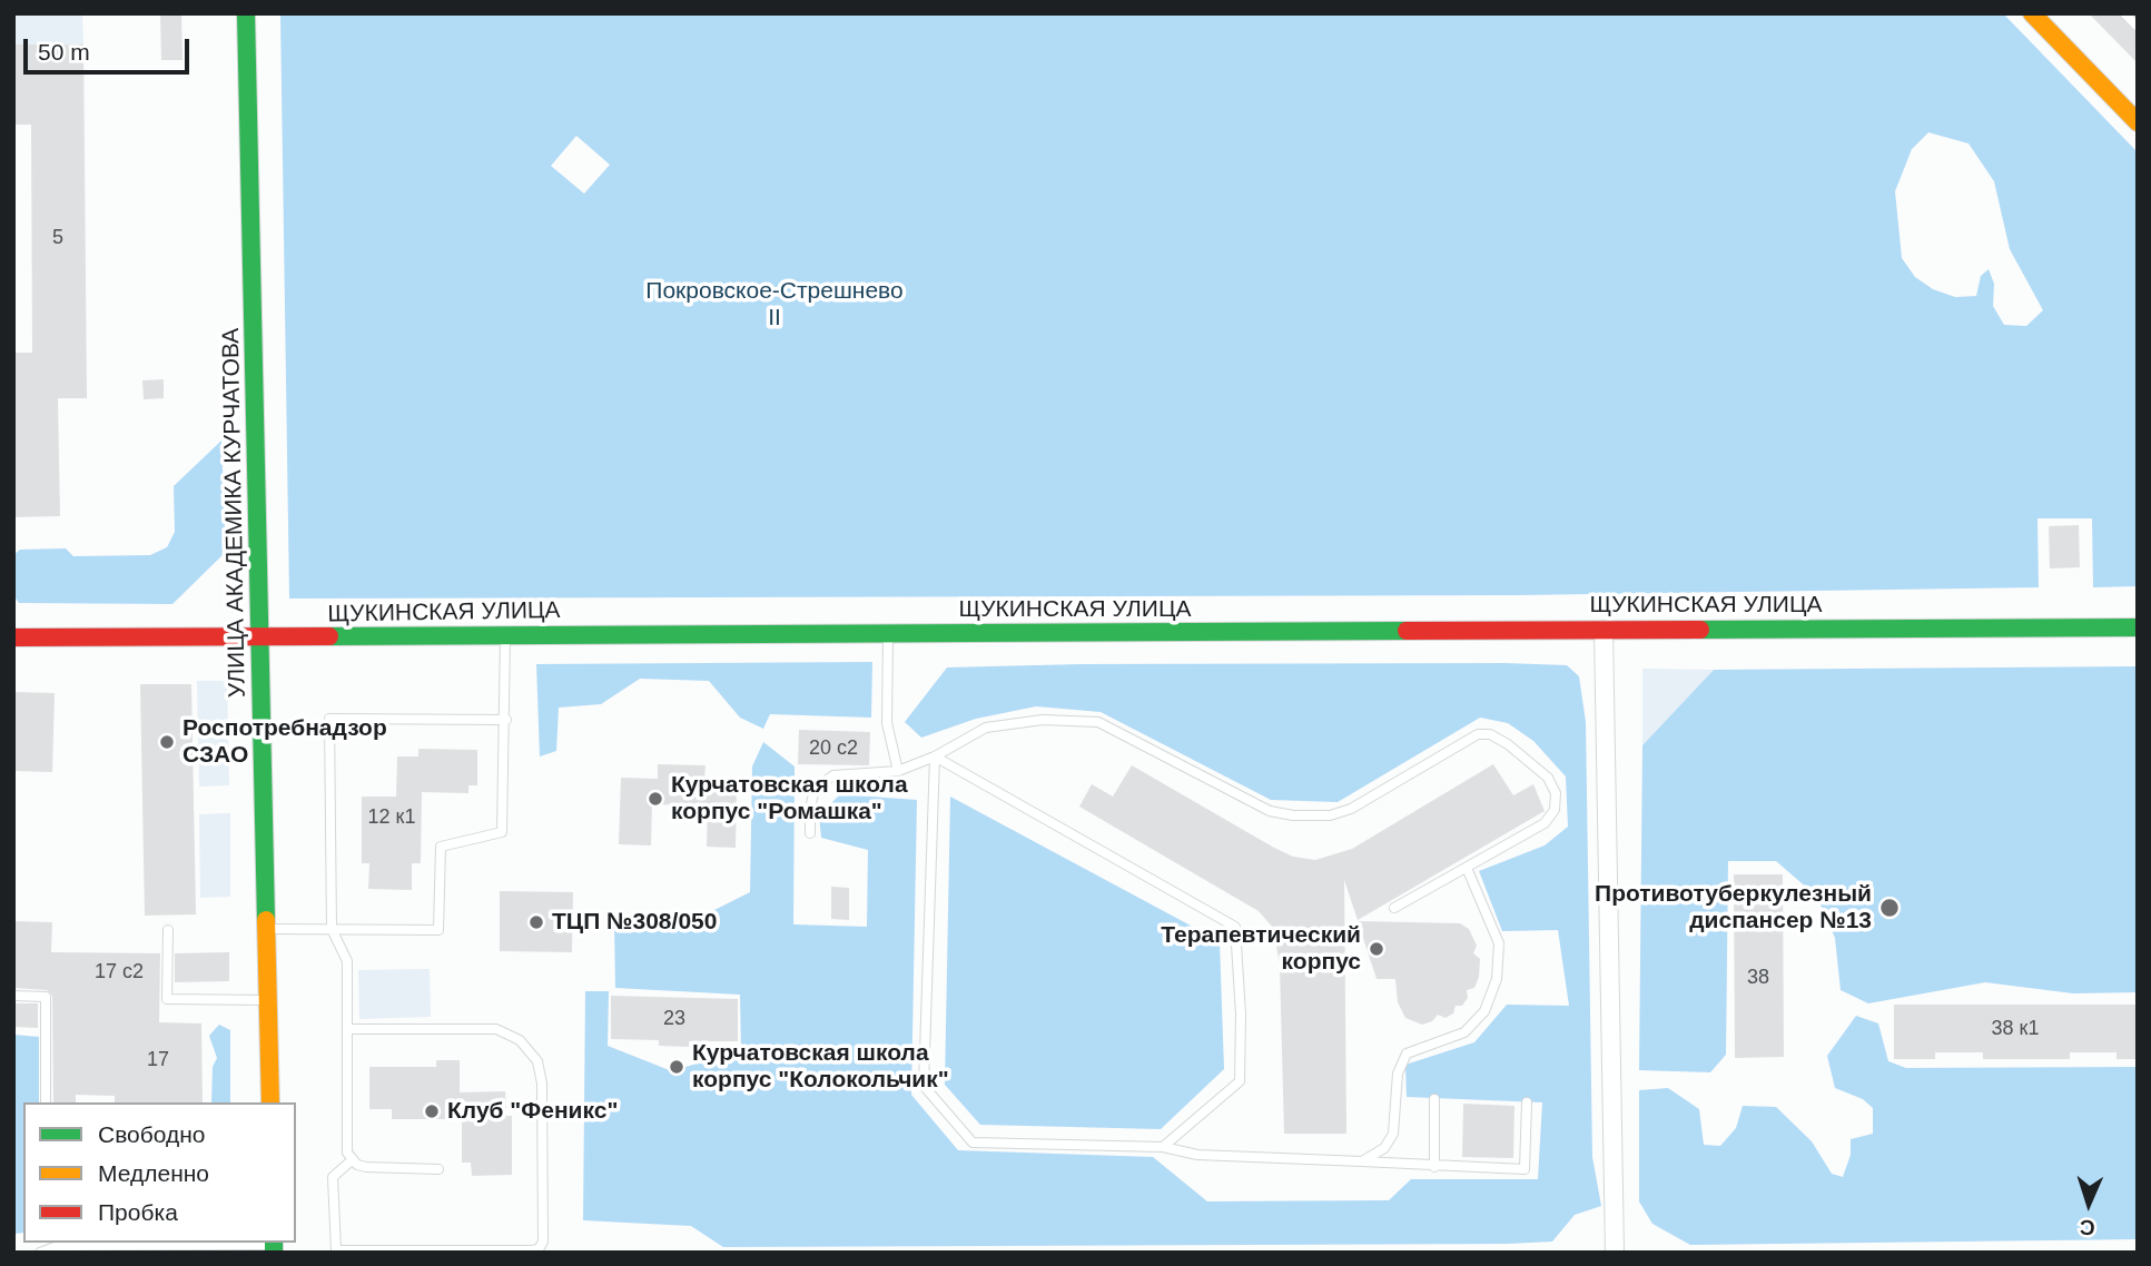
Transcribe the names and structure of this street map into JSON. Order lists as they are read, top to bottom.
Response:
{
  "streets": {
    "main road": ["УЛИЦА АКАДЕМИКА КУРЧАТОВА", "ЩУКИНСКАЯ УЛИЦА"]
  },
  "crossings": [
    ["УЛИЦА АКАДЕМИКА КУРЧАТОВА", "ЩУКИНСКАЯ УЛИЦА"]
  ],
  "parks": ["Покровское-Стрешнево II"],
  "places": [
    "Роспотребнадзор СЗАО",
    "Курчатовская школа корпус \"Ромашка\"",
    "Противотуберкулезный диспансер №13",
    "ТЦП №308/050",
    "Терапевтический корпус",
    "Курчатовская школа корпус \"Колокольчик\"",
    "Клуб \"Феникс\""
  ],
  "house_numbers": [
    "5",
    "20 с2",
    "12 к1",
    "17 с2",
    "38",
    "23",
    "38 к1",
    "17"
  ],
  "legend": ["Свободно", "Медленно", "Пробка"],
  "scale_bar": "50 m",
  "north": "bottom"
}
